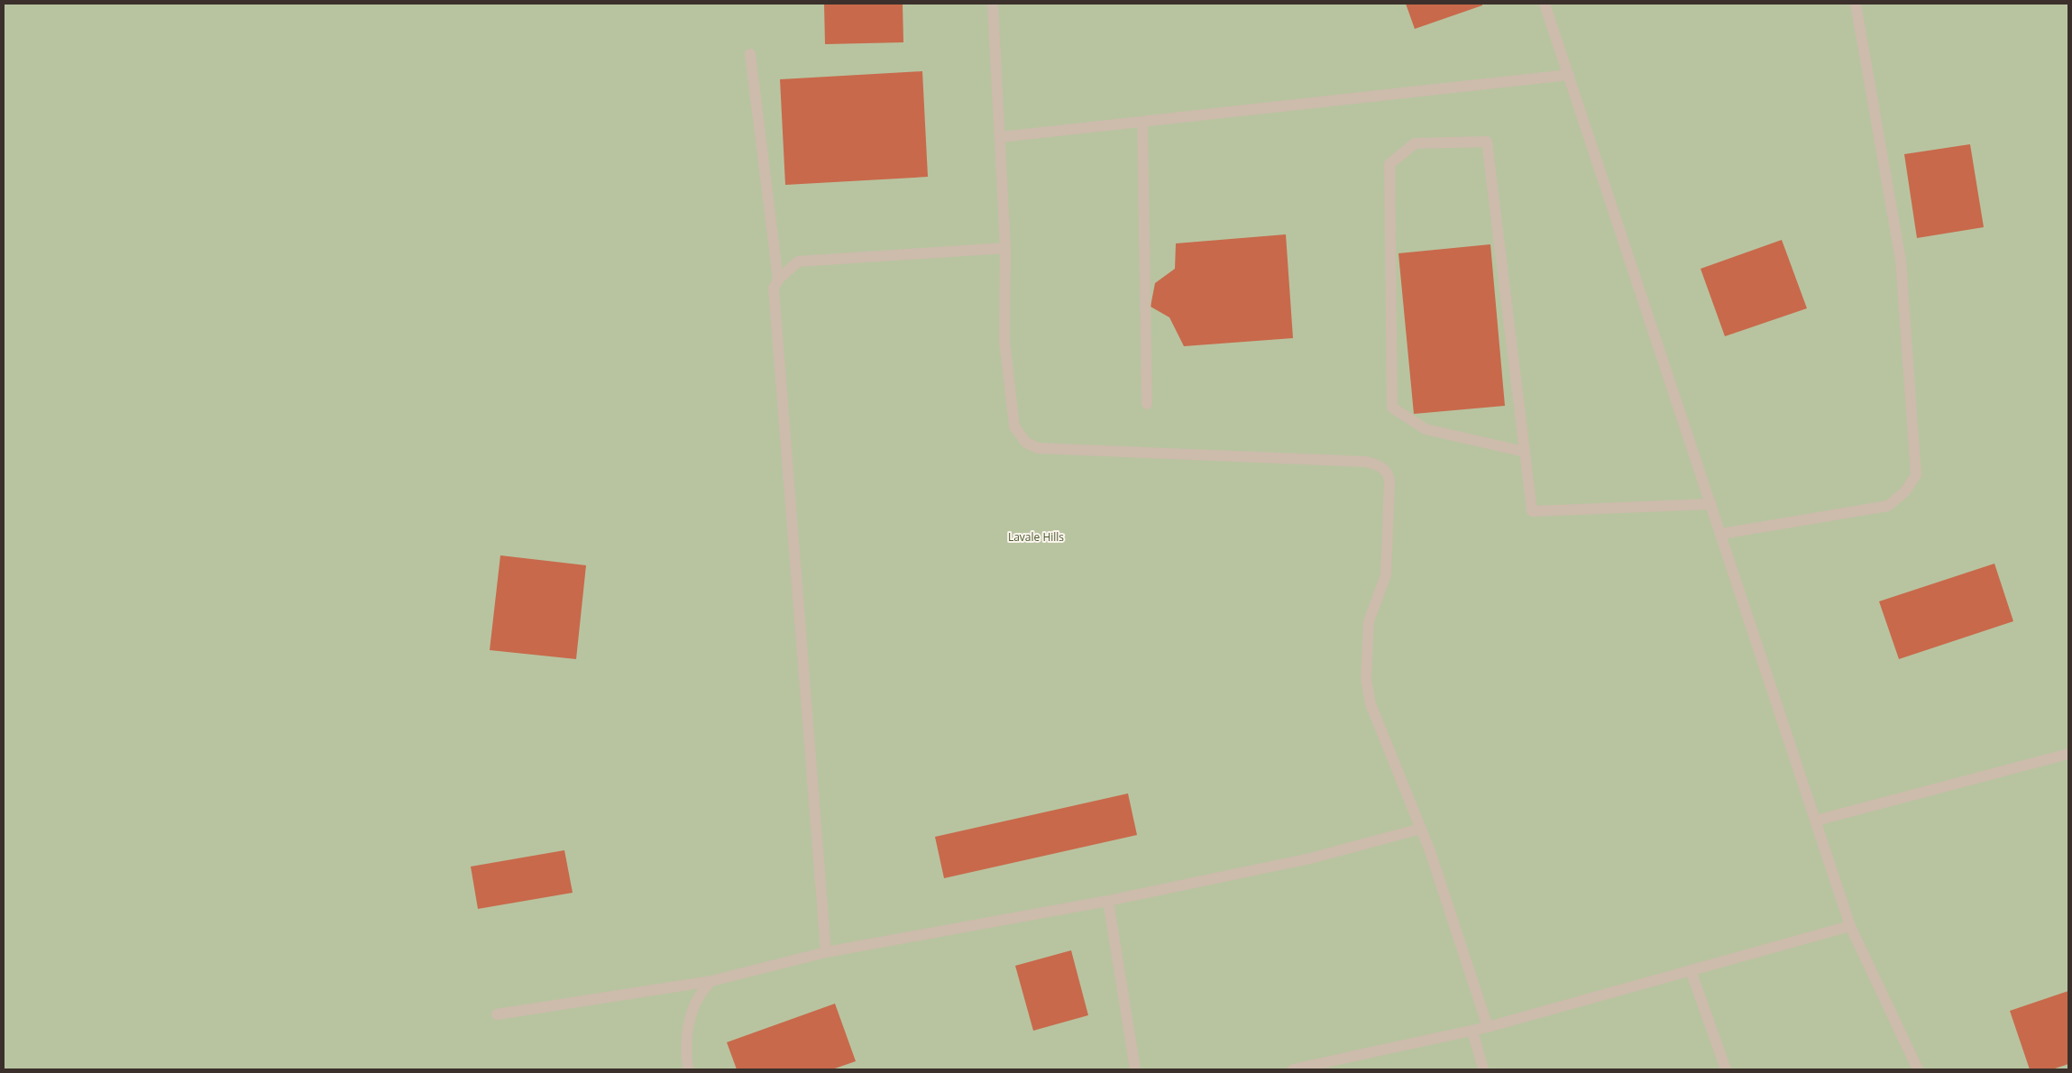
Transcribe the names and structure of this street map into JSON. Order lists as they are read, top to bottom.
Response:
{
  "parks": ["Lavale Hills"]
}
